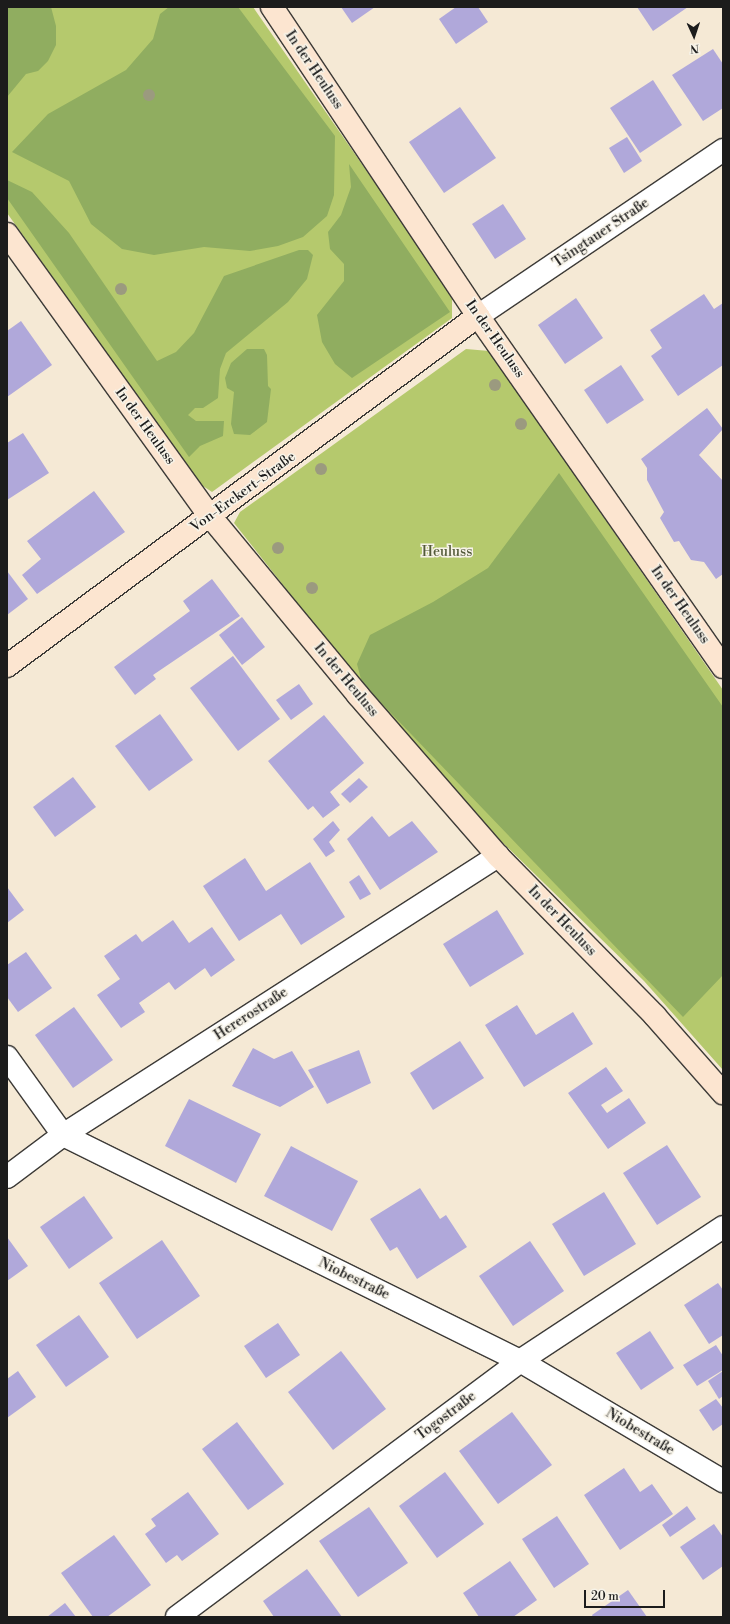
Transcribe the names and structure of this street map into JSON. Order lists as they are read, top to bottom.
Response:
{
  "streets": {
    "street": [
      "In der Heuluss",
      "Tsingtauer Straße",
      "Von-Erckert-Straße",
      "Hererostraße",
      "Niobestraße",
      "Togostraße"
    ]
  },
  "crossings": [
    ["In der Heuluss", "Tsingtauer Straße"],
    ["In der Heuluss", "Von-Erckert-Straße"],
    ["In der Heuluss", "Hererostraße"],
    ["Tsingtauer Straße", "Von-Erckert-Straße"],
    ["Hererostraße", "Niobestraße"],
    ["Niobestraße", "Togostraße"]
  ],
  "parks": ["Heuluss"],
  "scale_bar": "20 m",
  "north": "bottom"
}
